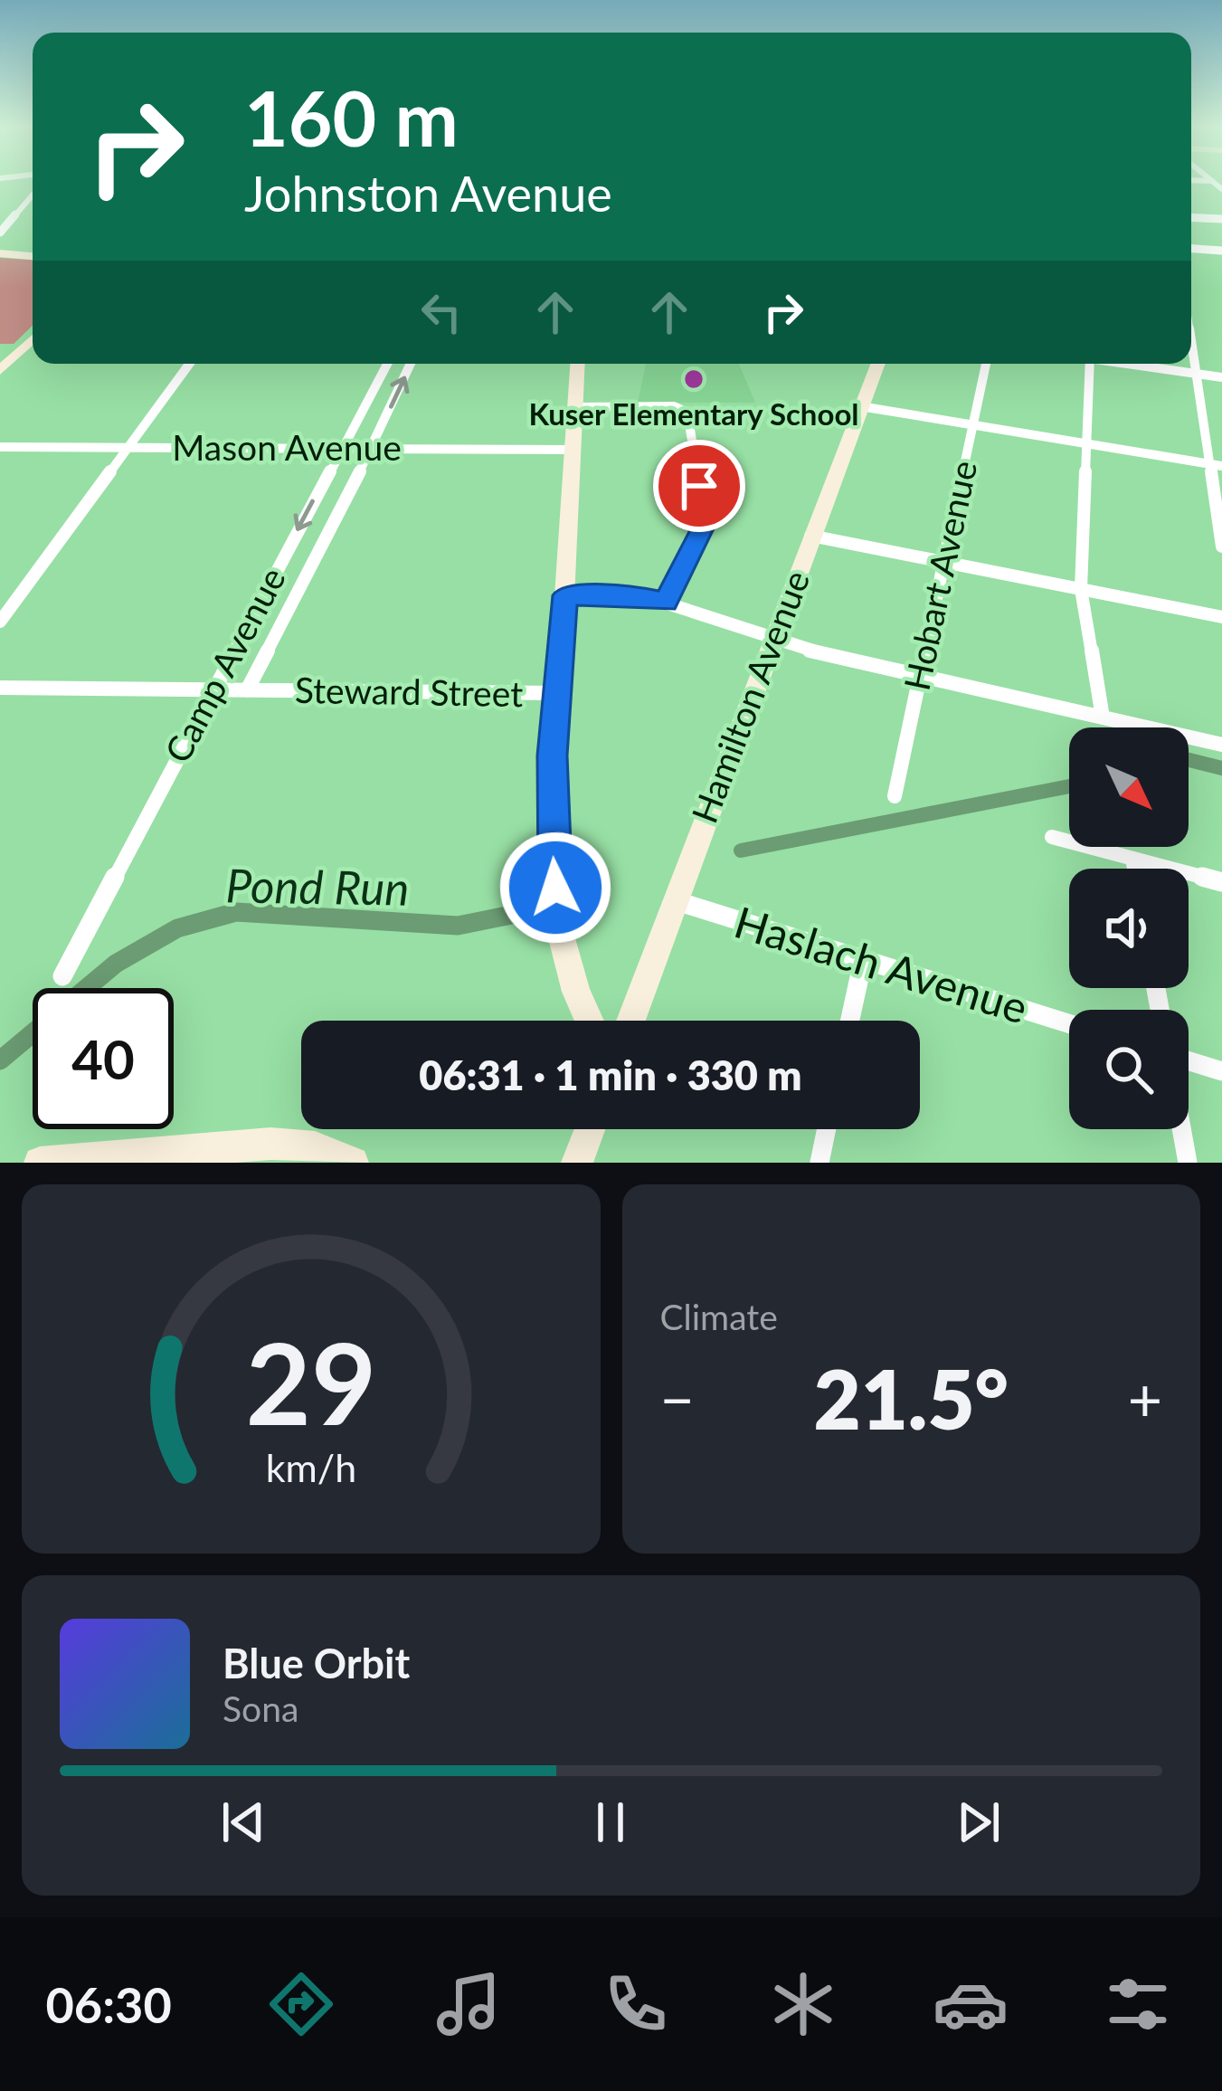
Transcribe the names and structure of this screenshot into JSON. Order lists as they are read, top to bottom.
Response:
{
  "streets": {
    "street": [
      "Mason Avenue",
      "Hobart Avenue",
      "Camp Avenue",
      "Steward Street",
      "Hamilton Avenue",
      "Haslach Avenue"
    ]
  },
  "crossings": [
    ["Mason Avenue", "Camp Avenue"],
    ["Camp Avenue", "Steward Street"],
    ["Hamilton Avenue", "Haslach Avenue"]
  ],
  "water": ["Pond Run"],
  "places": ["Kuser Elementary School"],
  "north": "bottom right",
  "page": {
    "turn": ["160 m", "Johnston Avenue"],
    "limit": "40",
    "trip": "06:31 · 1 min · 330 m",
    "tile": "Climate",
    "heat": ["−", "21.5°", "+"],
    "song": ["Blue Orbit", "Sona"],
    "tabs": "06:30",
    "gauge": ["29", "km/h"]
  }
}
